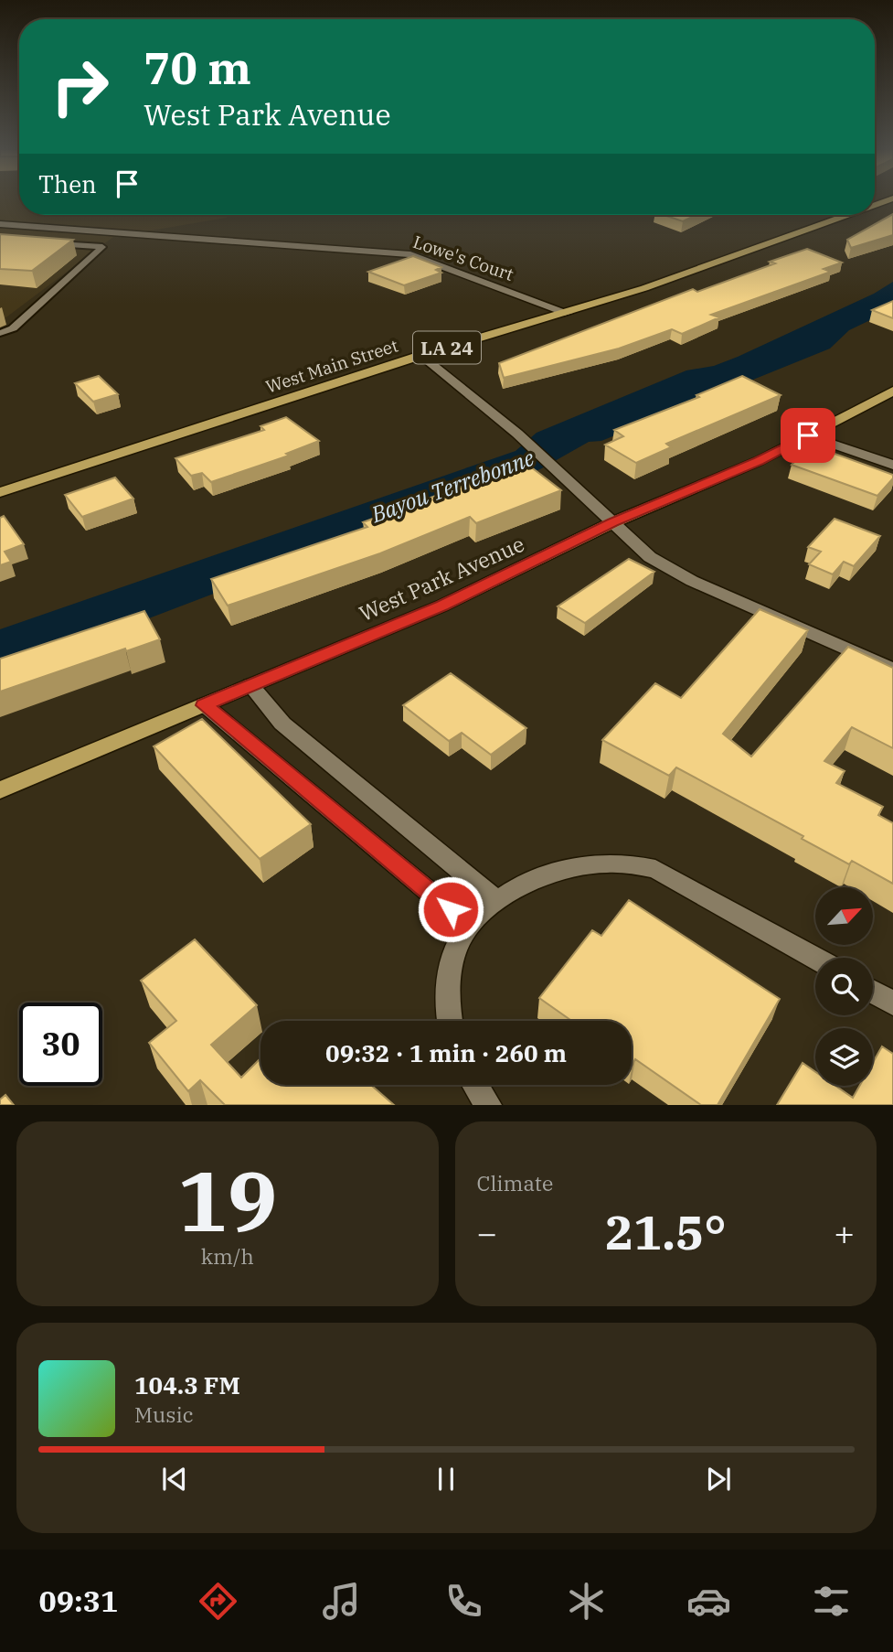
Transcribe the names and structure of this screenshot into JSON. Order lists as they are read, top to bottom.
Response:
{
  "streets": {
    "main road": ["LA 24", "West Main Street", "West Park Avenue"],
    "street": ["Lowe's Court"]
  },
  "crossings": [
    ["Lowe's Court", "West Main Street"]
  ],
  "water": ["Bayou Terrebonne"],
  "north": "top right",
  "page": {
    "turn": ["70 m", "West Park Avenue"],
    "then": "Then",
    "limit": "30",
    "trip": "09:32 · 1 min · 260 m",
    "tile": [
      ["19", "km/h"],
      "Climate"
    ],
    "heat": ["−", "21.5°", "+"],
    "song": ["104.3 FM", "Music"],
    "tabs": "09:31"
  }
}
